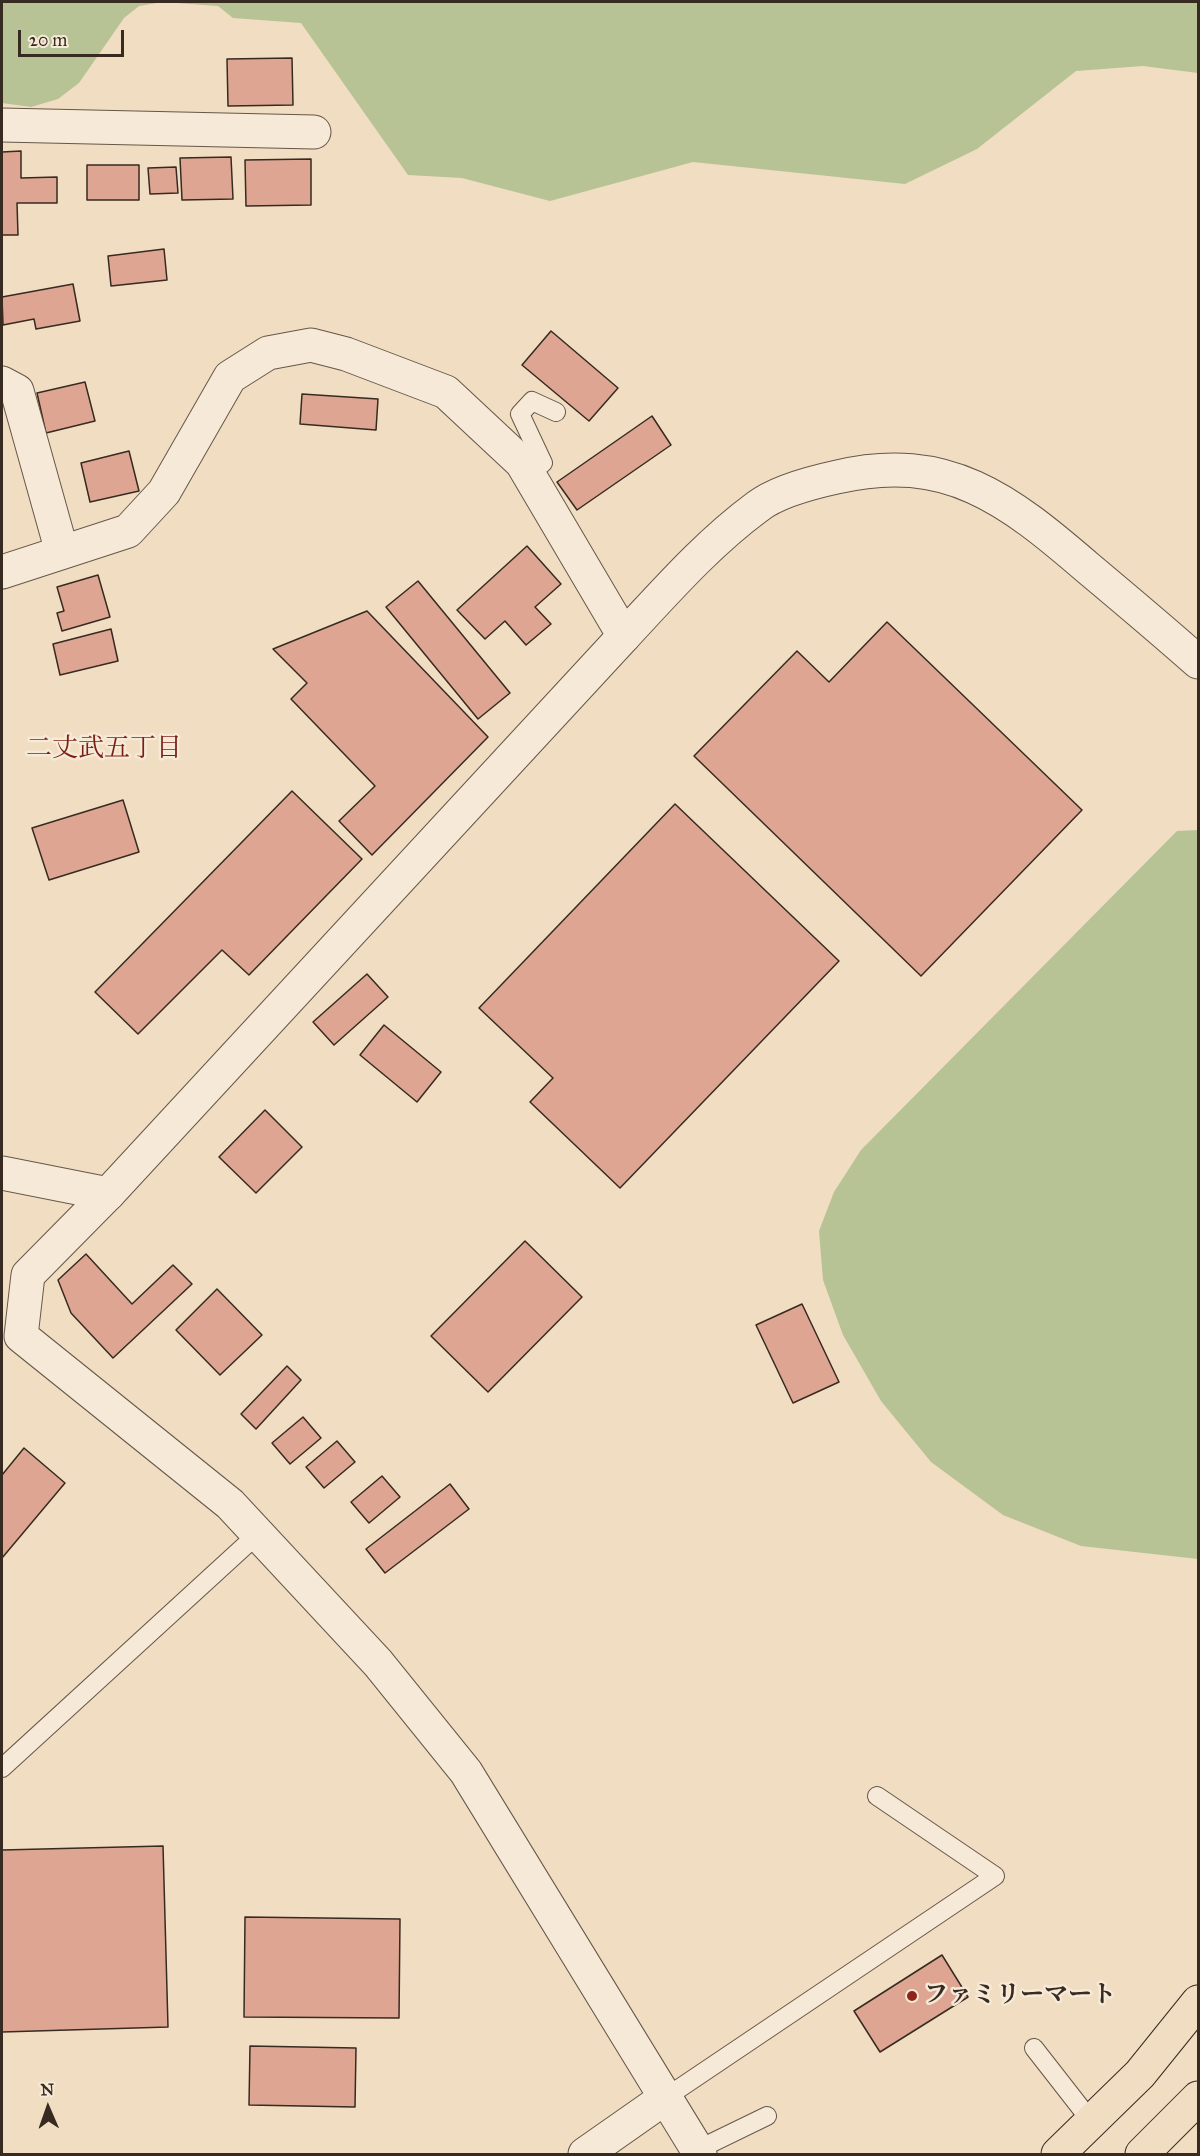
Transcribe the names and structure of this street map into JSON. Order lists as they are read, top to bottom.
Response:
{
  "districts": ["二丈武五丁目"],
  "places": ["ファミリーマート"],
  "scale_bar": "20 m",
  "north": "top"
}
